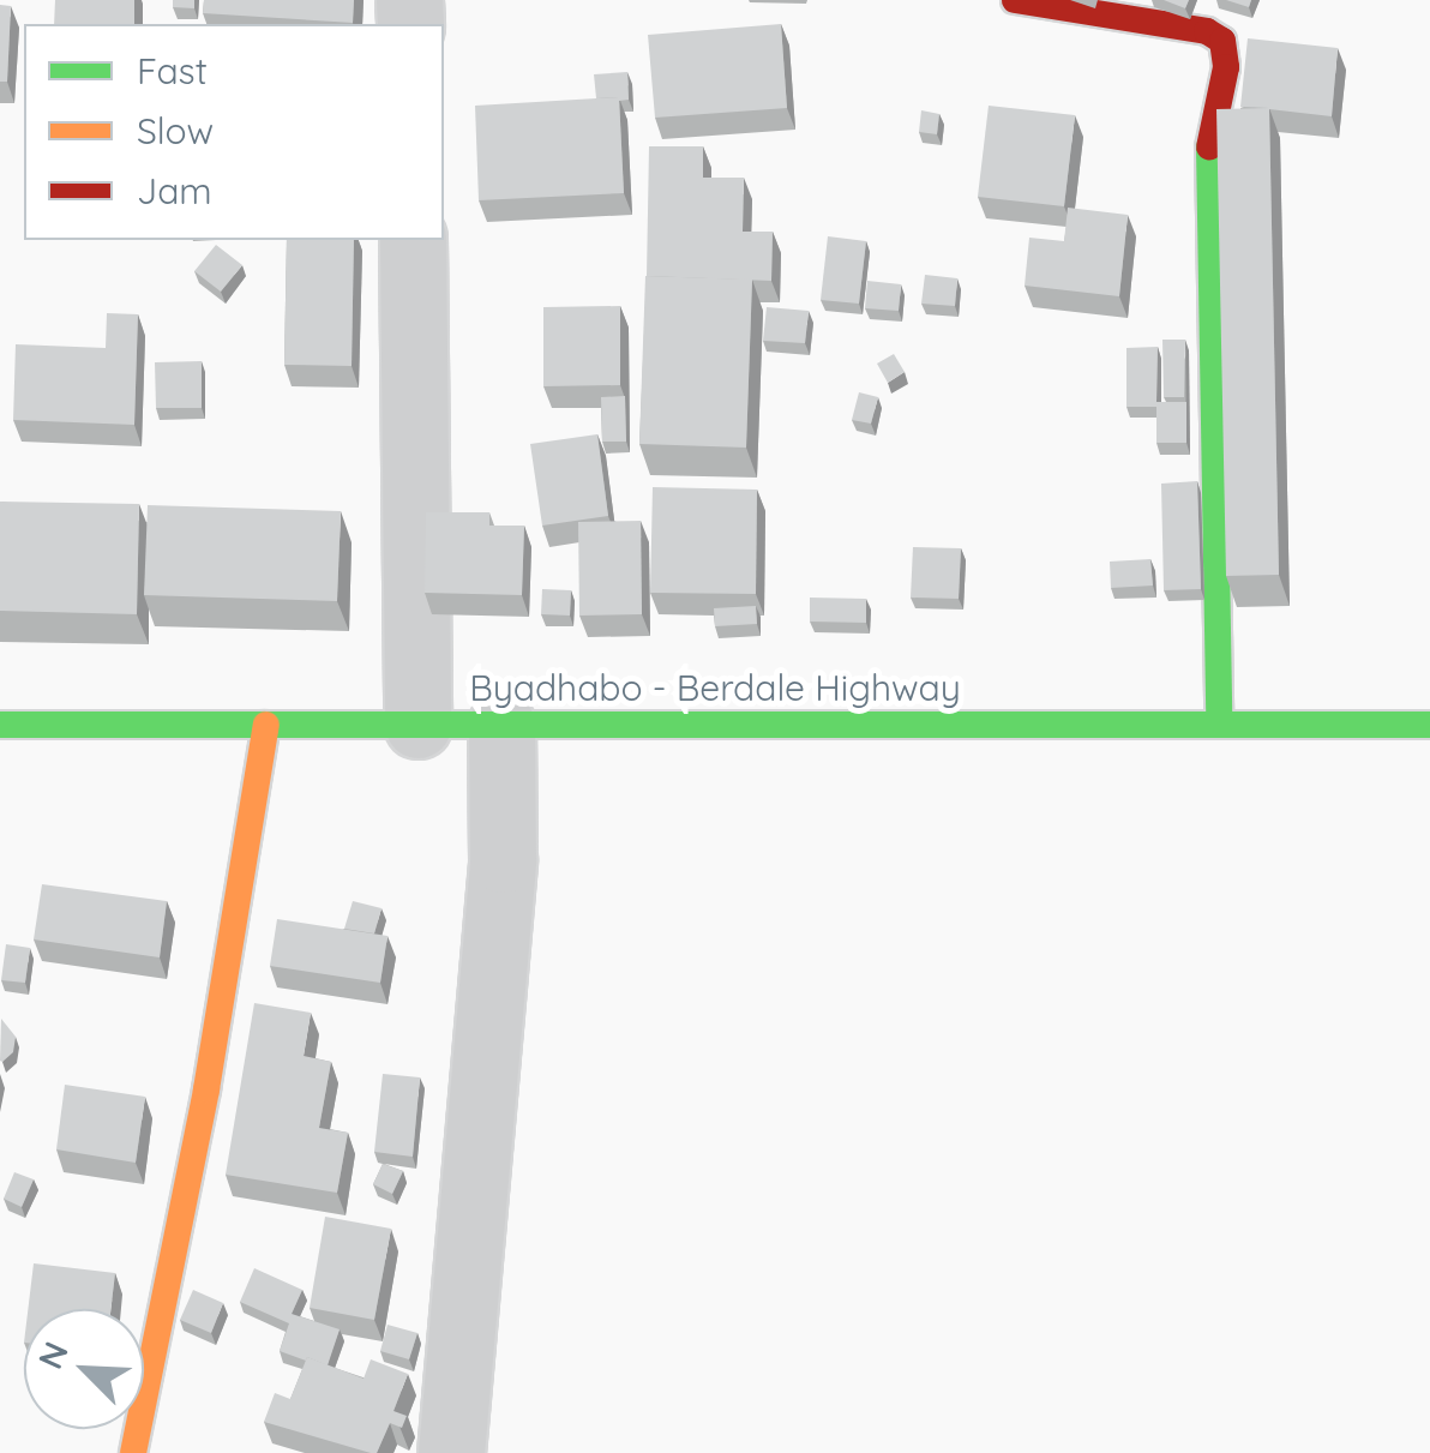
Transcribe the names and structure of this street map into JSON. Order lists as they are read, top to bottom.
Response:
{
  "streets": {
    "street": ["Byadhabo - Berdale Highway"]
  },
  "legend": ["Fast", "Slow", "Jam"],
  "north": "top left"
}
